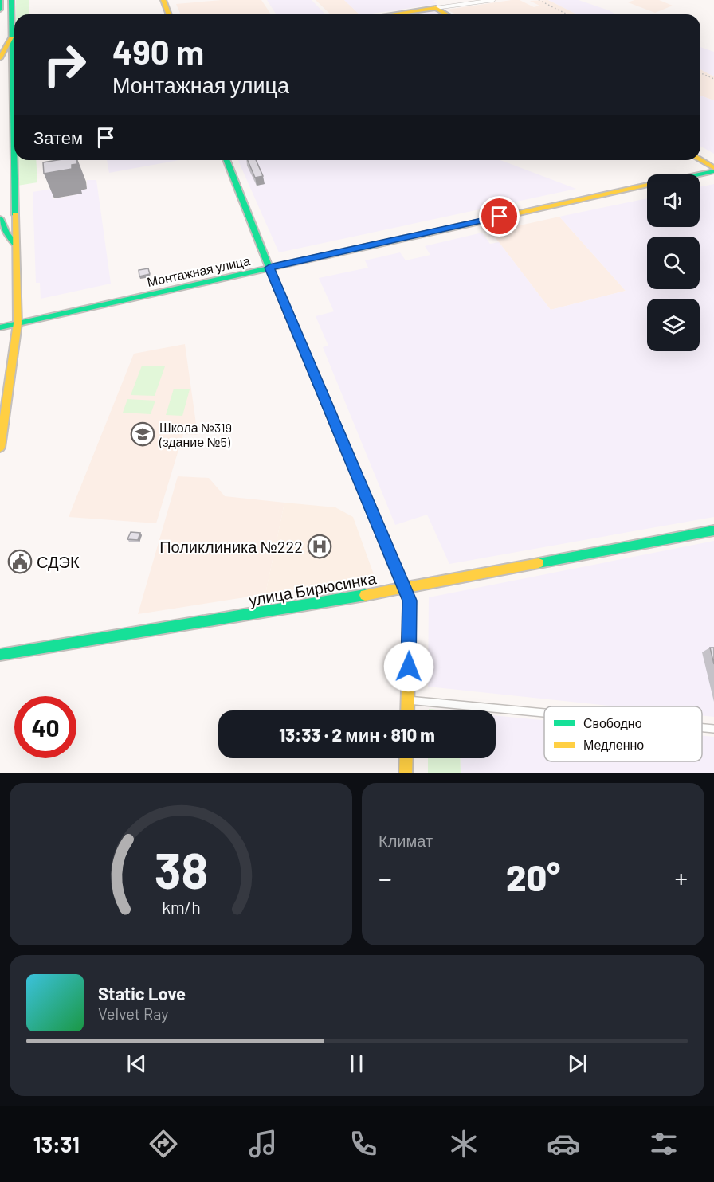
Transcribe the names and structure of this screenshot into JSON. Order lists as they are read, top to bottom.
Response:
{
  "streets": {
    "street": ["Монтажная улица", "улица Бирюсинка"]
  },
  "places": {
    "school or university": ["Школа №319 (здание №5)"],
    "hospital": ["Поликлиника №222"],
    "public building": ["СДЭК"]
  },
  "legend": ["Свободно", "Медленно"],
  "page": {
    "turn": ["490 m", "Монтажная улица"],
    "then": "Затем",
    "limit": "40",
    "trip": "13:33 · 2 мин · 810 m",
    "tile": "Климат",
    "heat": ["−", "20°", "+"],
    "song": ["Static Love", "Velvet Ray"],
    "tabs": "13:31",
    "gauge": ["38", "km/h"]
  }
}
